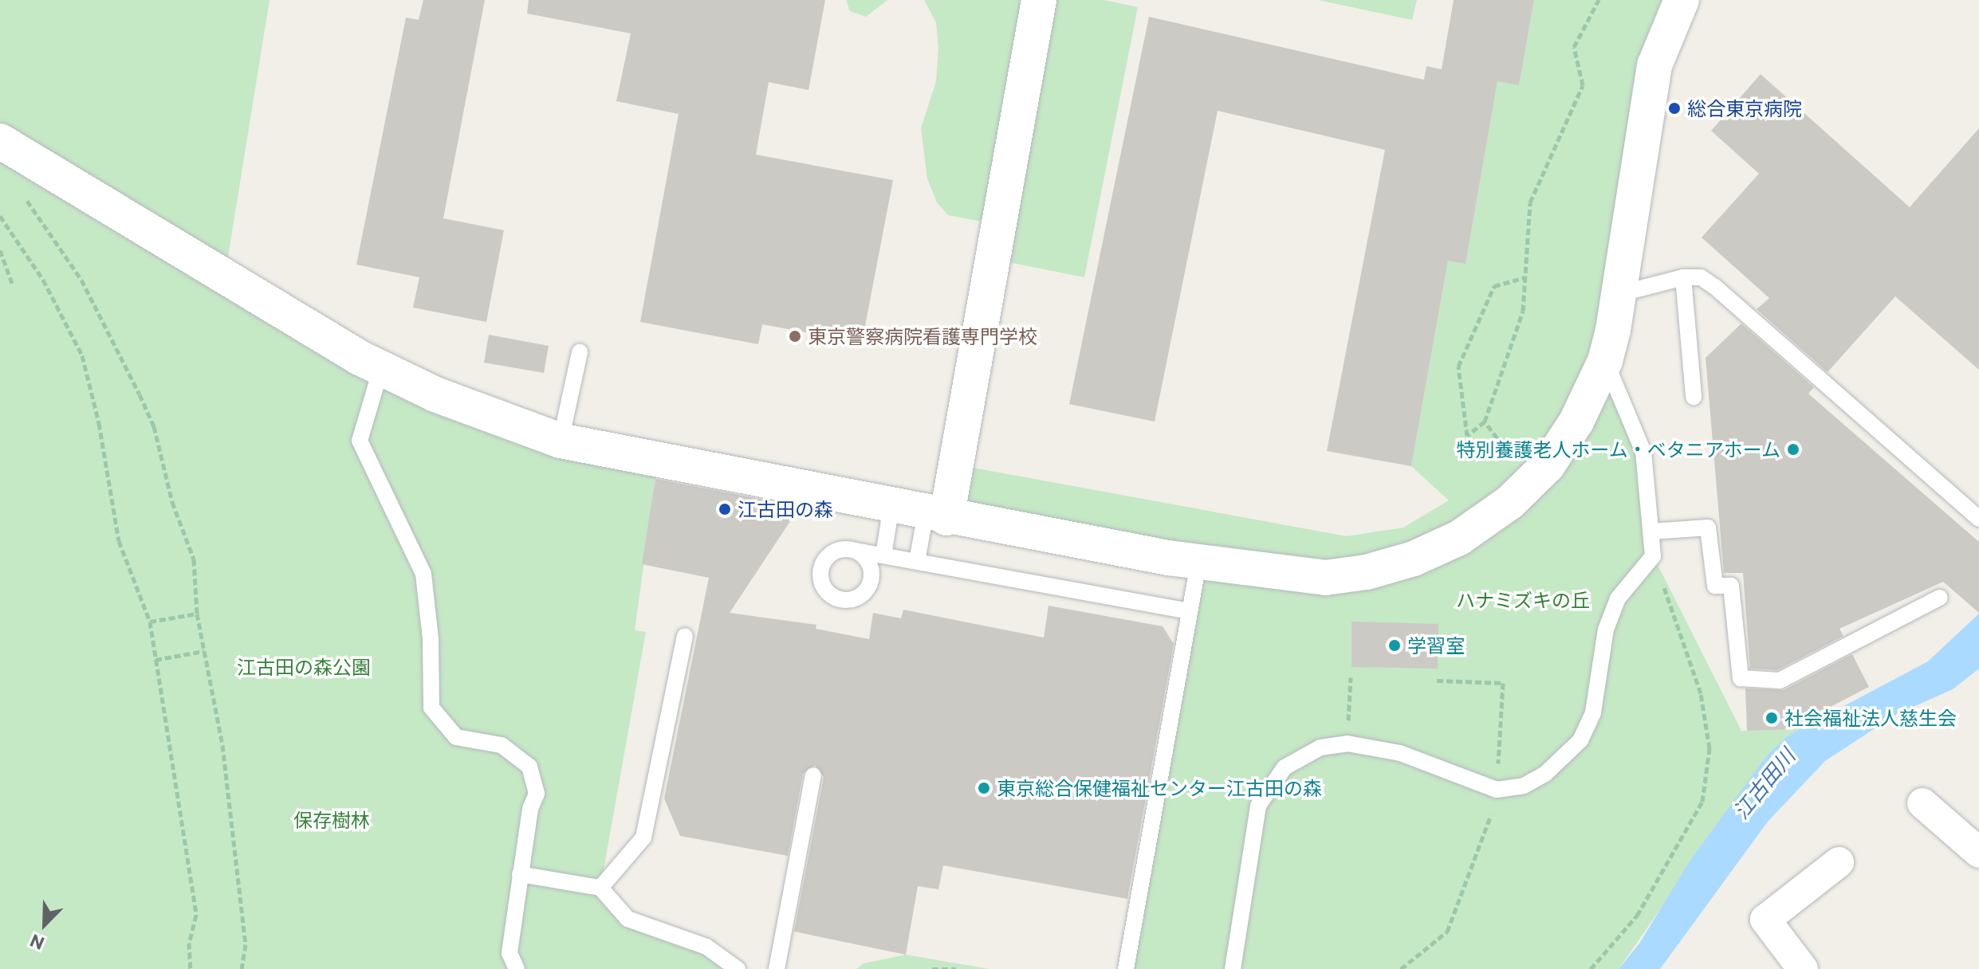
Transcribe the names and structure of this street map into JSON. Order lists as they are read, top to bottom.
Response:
{
  "water": ["江古田川"],
  "parks": ["ハナミズキの丘", "江古田の森公園", "保存樹林"],
  "places": [
    "総合東京病院",
    "東京警察病院看護専門学校",
    "特別養護老人ホーム・ベタニアホーム",
    "江古田の森",
    "学習室",
    "社会福祉法人慈生会",
    "東京総合保健福祉センター江古田の森"
  ],
  "north": "bottom left"
}
